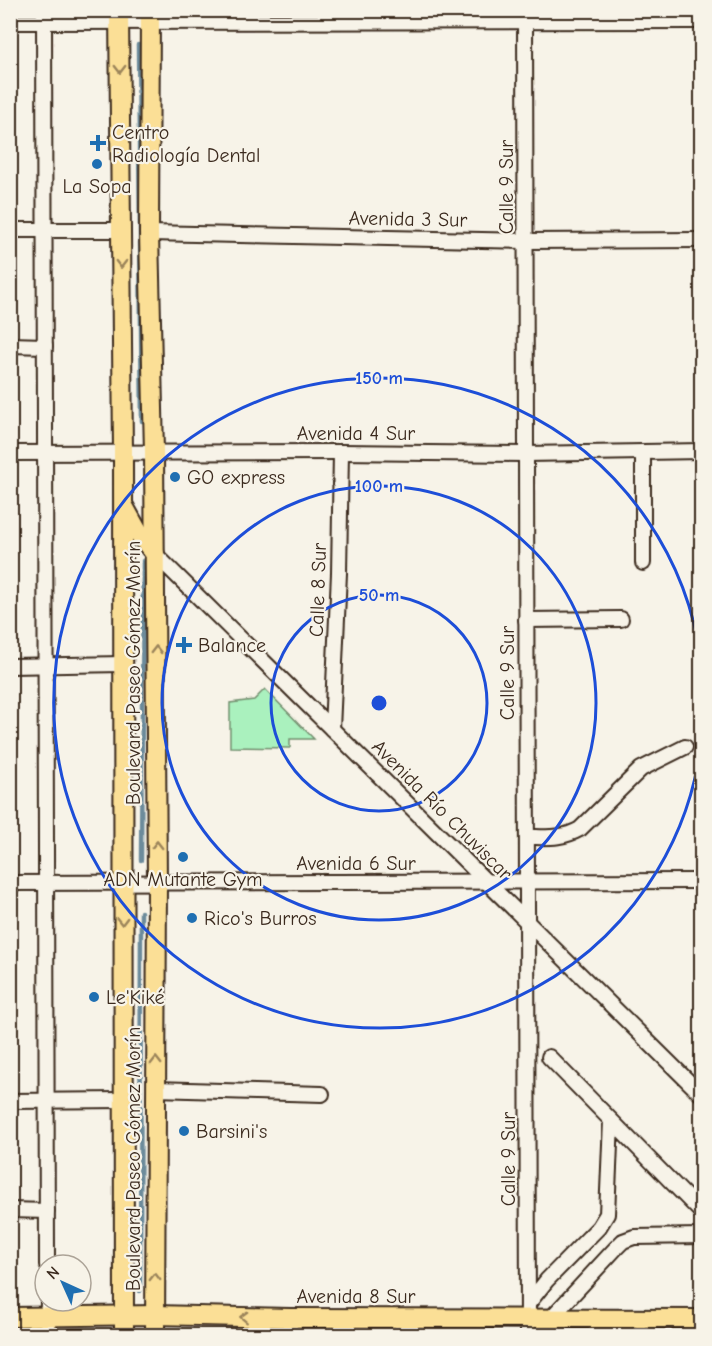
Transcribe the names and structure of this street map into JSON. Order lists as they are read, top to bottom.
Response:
{
  "streets": {
    "main road": ["Boulevard Paseo Gómez Morín", "Avenida 8 Sur"],
    "street": [
      "Calle 9 Sur",
      "Avenida 3 Sur",
      "Avenida 4 Sur",
      "Calle 8 Sur",
      "Avenida Río Chuviscar",
      "Avenida 6 Sur"
    ]
  },
  "crossings": [
    ["Calle 9 Sur", "Avenida 3 Sur"],
    ["Calle 9 Sur", "Avenida 4 Sur"],
    ["Calle 9 Sur", "Avenida Río Chuviscar"],
    ["Calle 9 Sur", "Avenida 6 Sur"],
    ["Calle 9 Sur", "Avenida 8 Sur"],
    ["Avenida 3 Sur", "Boulevard Paseo Gómez Morín"],
    ["Avenida 4 Sur", "Calle 8 Sur"],
    ["Avenida 4 Sur", "Boulevard Paseo Gómez Morín"],
    ["Calle 8 Sur", "Avenida Río Chuviscar"],
    ["Boulevard Paseo Gómez Morín", "Avenida Río Chuviscar"],
    ["Boulevard Paseo Gómez Morín", "Avenida 6 Sur"],
    ["Boulevard Paseo Gómez Morín", "Avenida 8 Sur"],
    ["Avenida Río Chuviscar", "Avenida 6 Sur"]
  ],
  "places": {
    "health": ["Centro Radiología Dental", "Balance"],
    "other": [
      "La Sopa",
      "GO express",
      "ADN Mutante Gym",
      "Rico's Burros",
      "Le'Kiké",
      "Barsini's"
    ]
  },
  "north": "top left",
  "rings": ["150 m", "100 m", "50 m"]
}
